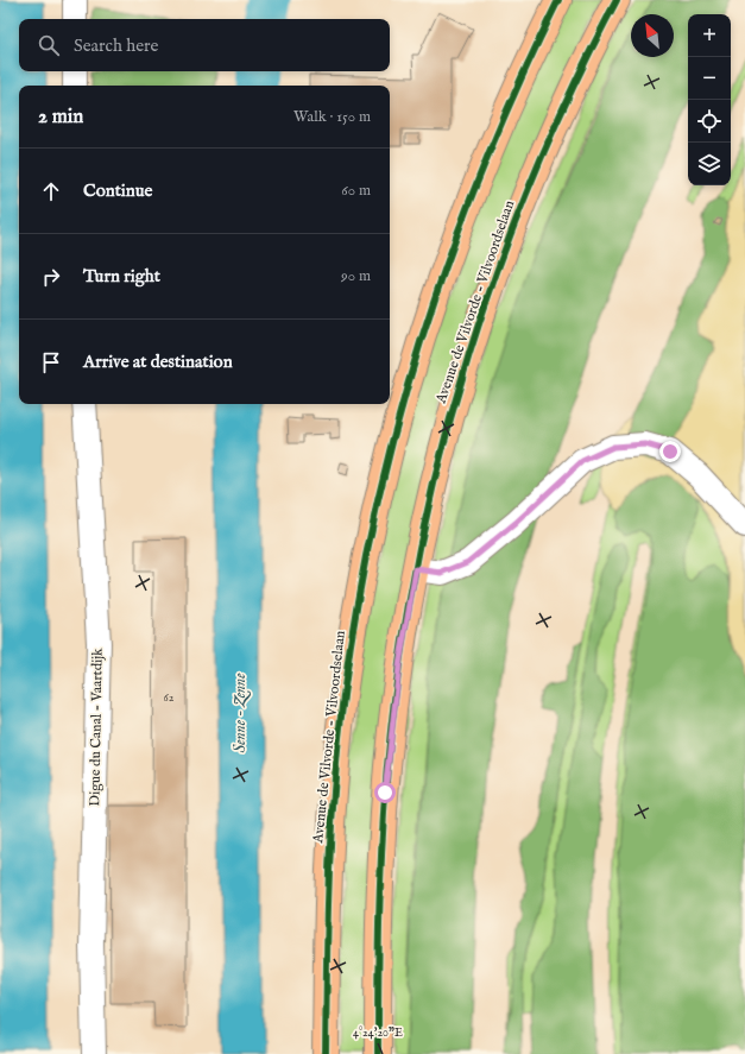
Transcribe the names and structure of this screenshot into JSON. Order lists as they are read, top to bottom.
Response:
{
  "streets": {
    "main road": ["Avenue de Vilvorde - Vilvoordselaan"],
    "lane": ["Digue du Canal - Vaartdijk"]
  },
  "water": ["Senne - Zenne"],
  "house_numbers": ["62"],
  "north": "top left",
  "page": {
    "map_buttons": ["+", "−"],
    "search": "Search here",
    "heading": ["2 min", "Walk · 150 m"],
    "list": [
      ["Continue", "60 m"],
      ["Turn right", "90 m"],
      "Arrive at destination"
    ]
  },
  "coordinates": ["4°24'20\"E"]
}
